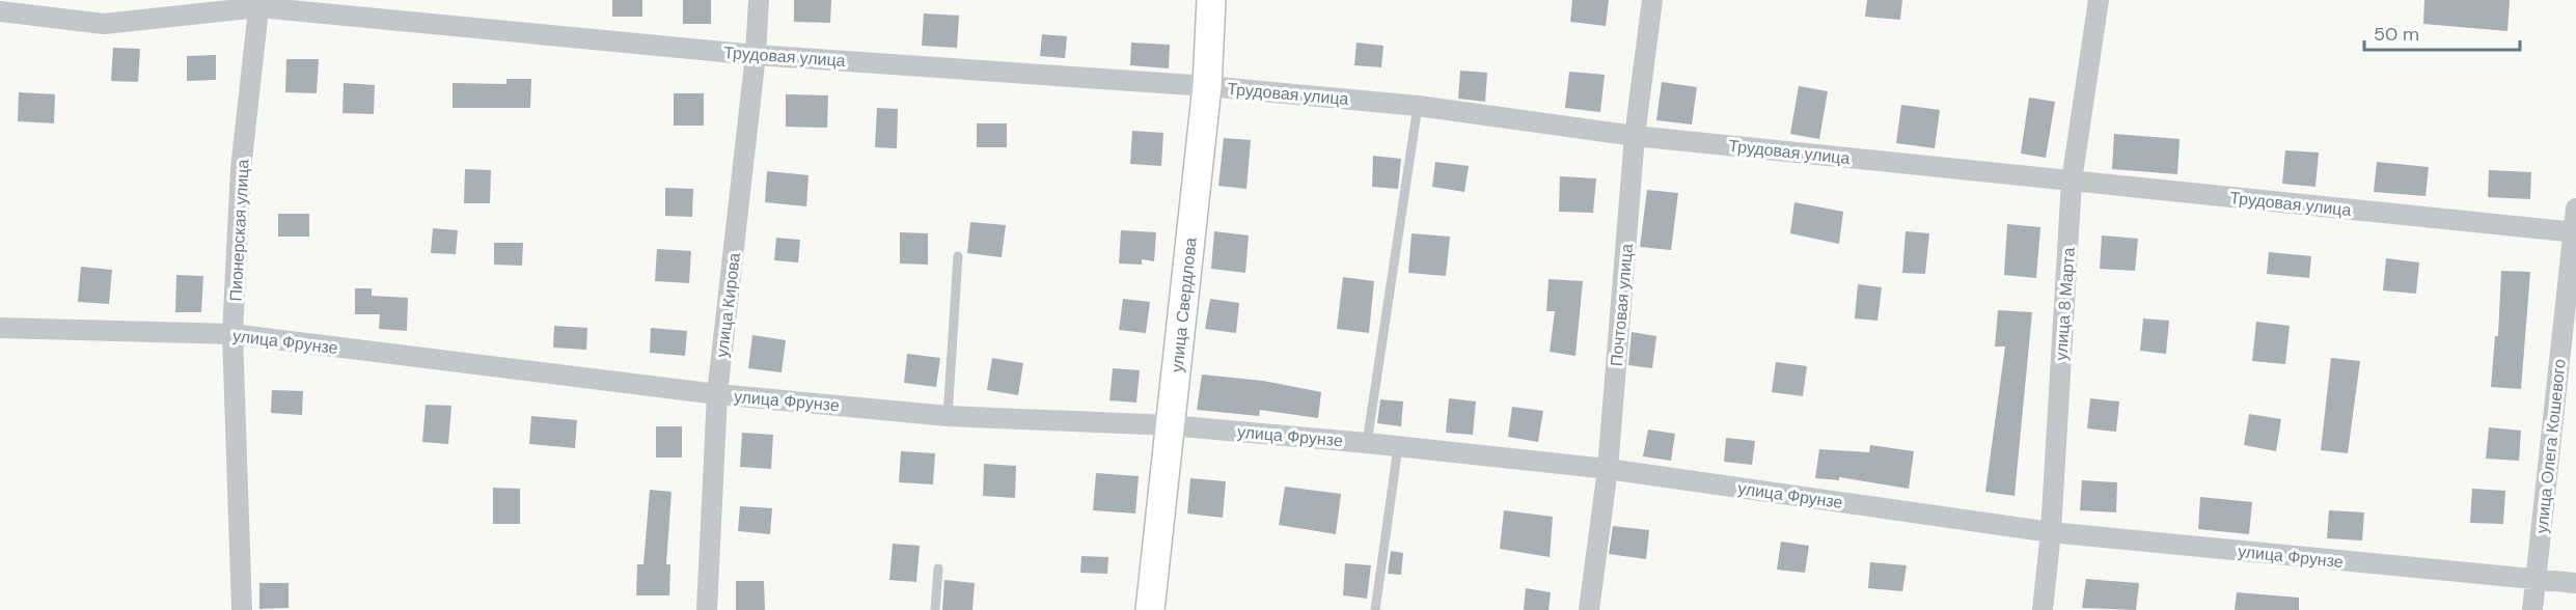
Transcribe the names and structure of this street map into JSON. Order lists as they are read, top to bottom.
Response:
{
  "streets": {
    "street": [
      "Трудовая улица",
      "Пионерская улица",
      "улица 8 Марта",
      "улица Кирова",
      "улица Свердлова",
      "Почтовая улица",
      "улица Фрунзе",
      "улица Олега Кошевого"
    ]
  },
  "crossings": [
    ["Трудовая улица", "Пионерская улица"],
    ["Трудовая улица", "улица 8 Марта"],
    ["Трудовая улица", "улица Кирова"],
    ["Трудовая улица", "улица Свердлова"],
    ["Трудовая улица", "Почтовая улица"],
    ["Трудовая улица", "улица Олега Кошевого"],
    ["Пионерская улица", "улица Фрунзе"],
    ["улица 8 Марта", "улица Фрунзе"],
    ["улица Кирова", "улица Фрунзе"],
    ["улица Свердлова", "улица Фрунзе"],
    ["Почтовая улица", "улица Фрунзе"],
    ["улица Фрунзе", "улица Олега Кошевого"]
  ],
  "scale_bar": "50 m"
}
